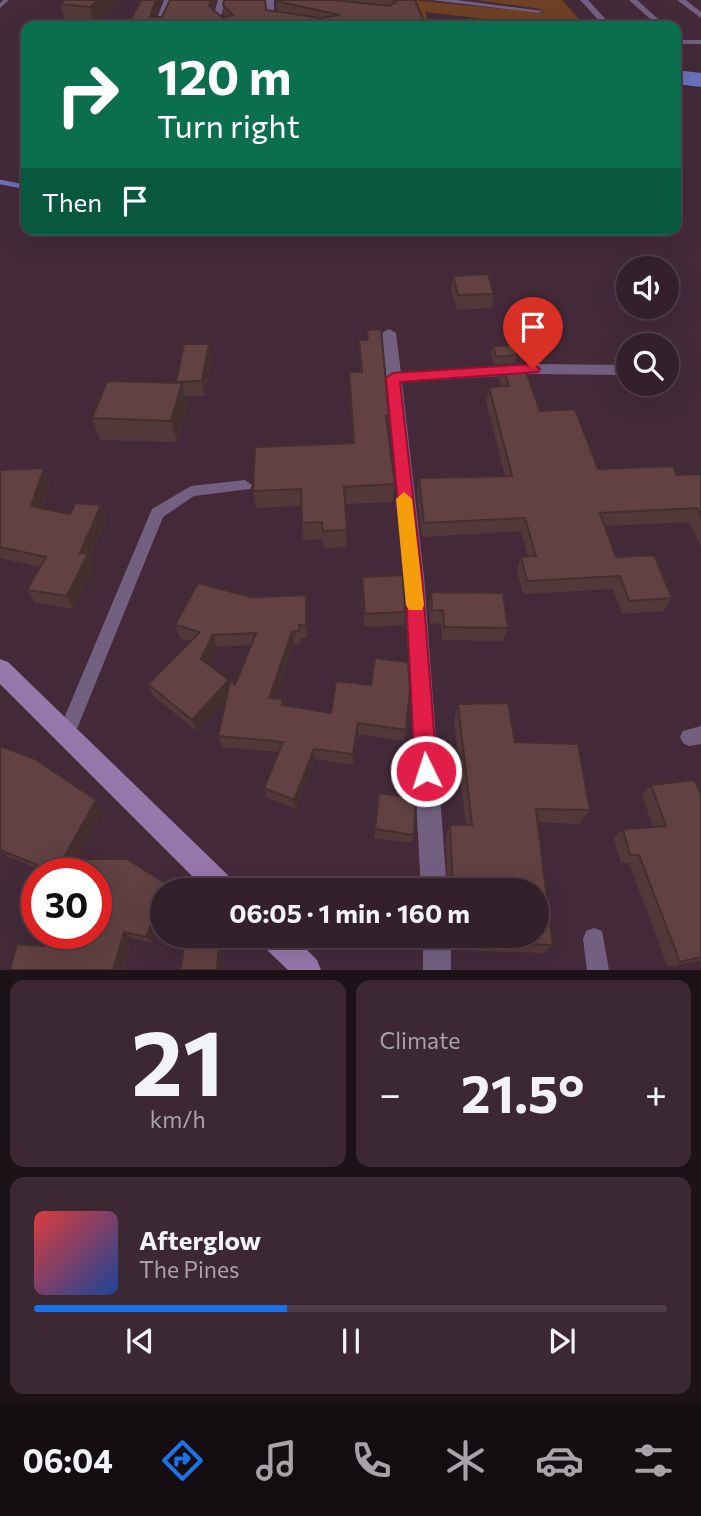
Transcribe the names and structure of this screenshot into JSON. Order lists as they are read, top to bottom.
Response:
{
  "page": {
    "turn": ["120 m", "Turn right"],
    "then": "Then",
    "limit": "30",
    "trip": "06:05 · 1 min · 160 m",
    "tile": [
      ["21", "km/h"],
      "Climate"
    ],
    "heat": ["−", "21.5°", "+"],
    "song": ["Afterglow", "The Pines"],
    "tabs": "06:04"
  }
}
